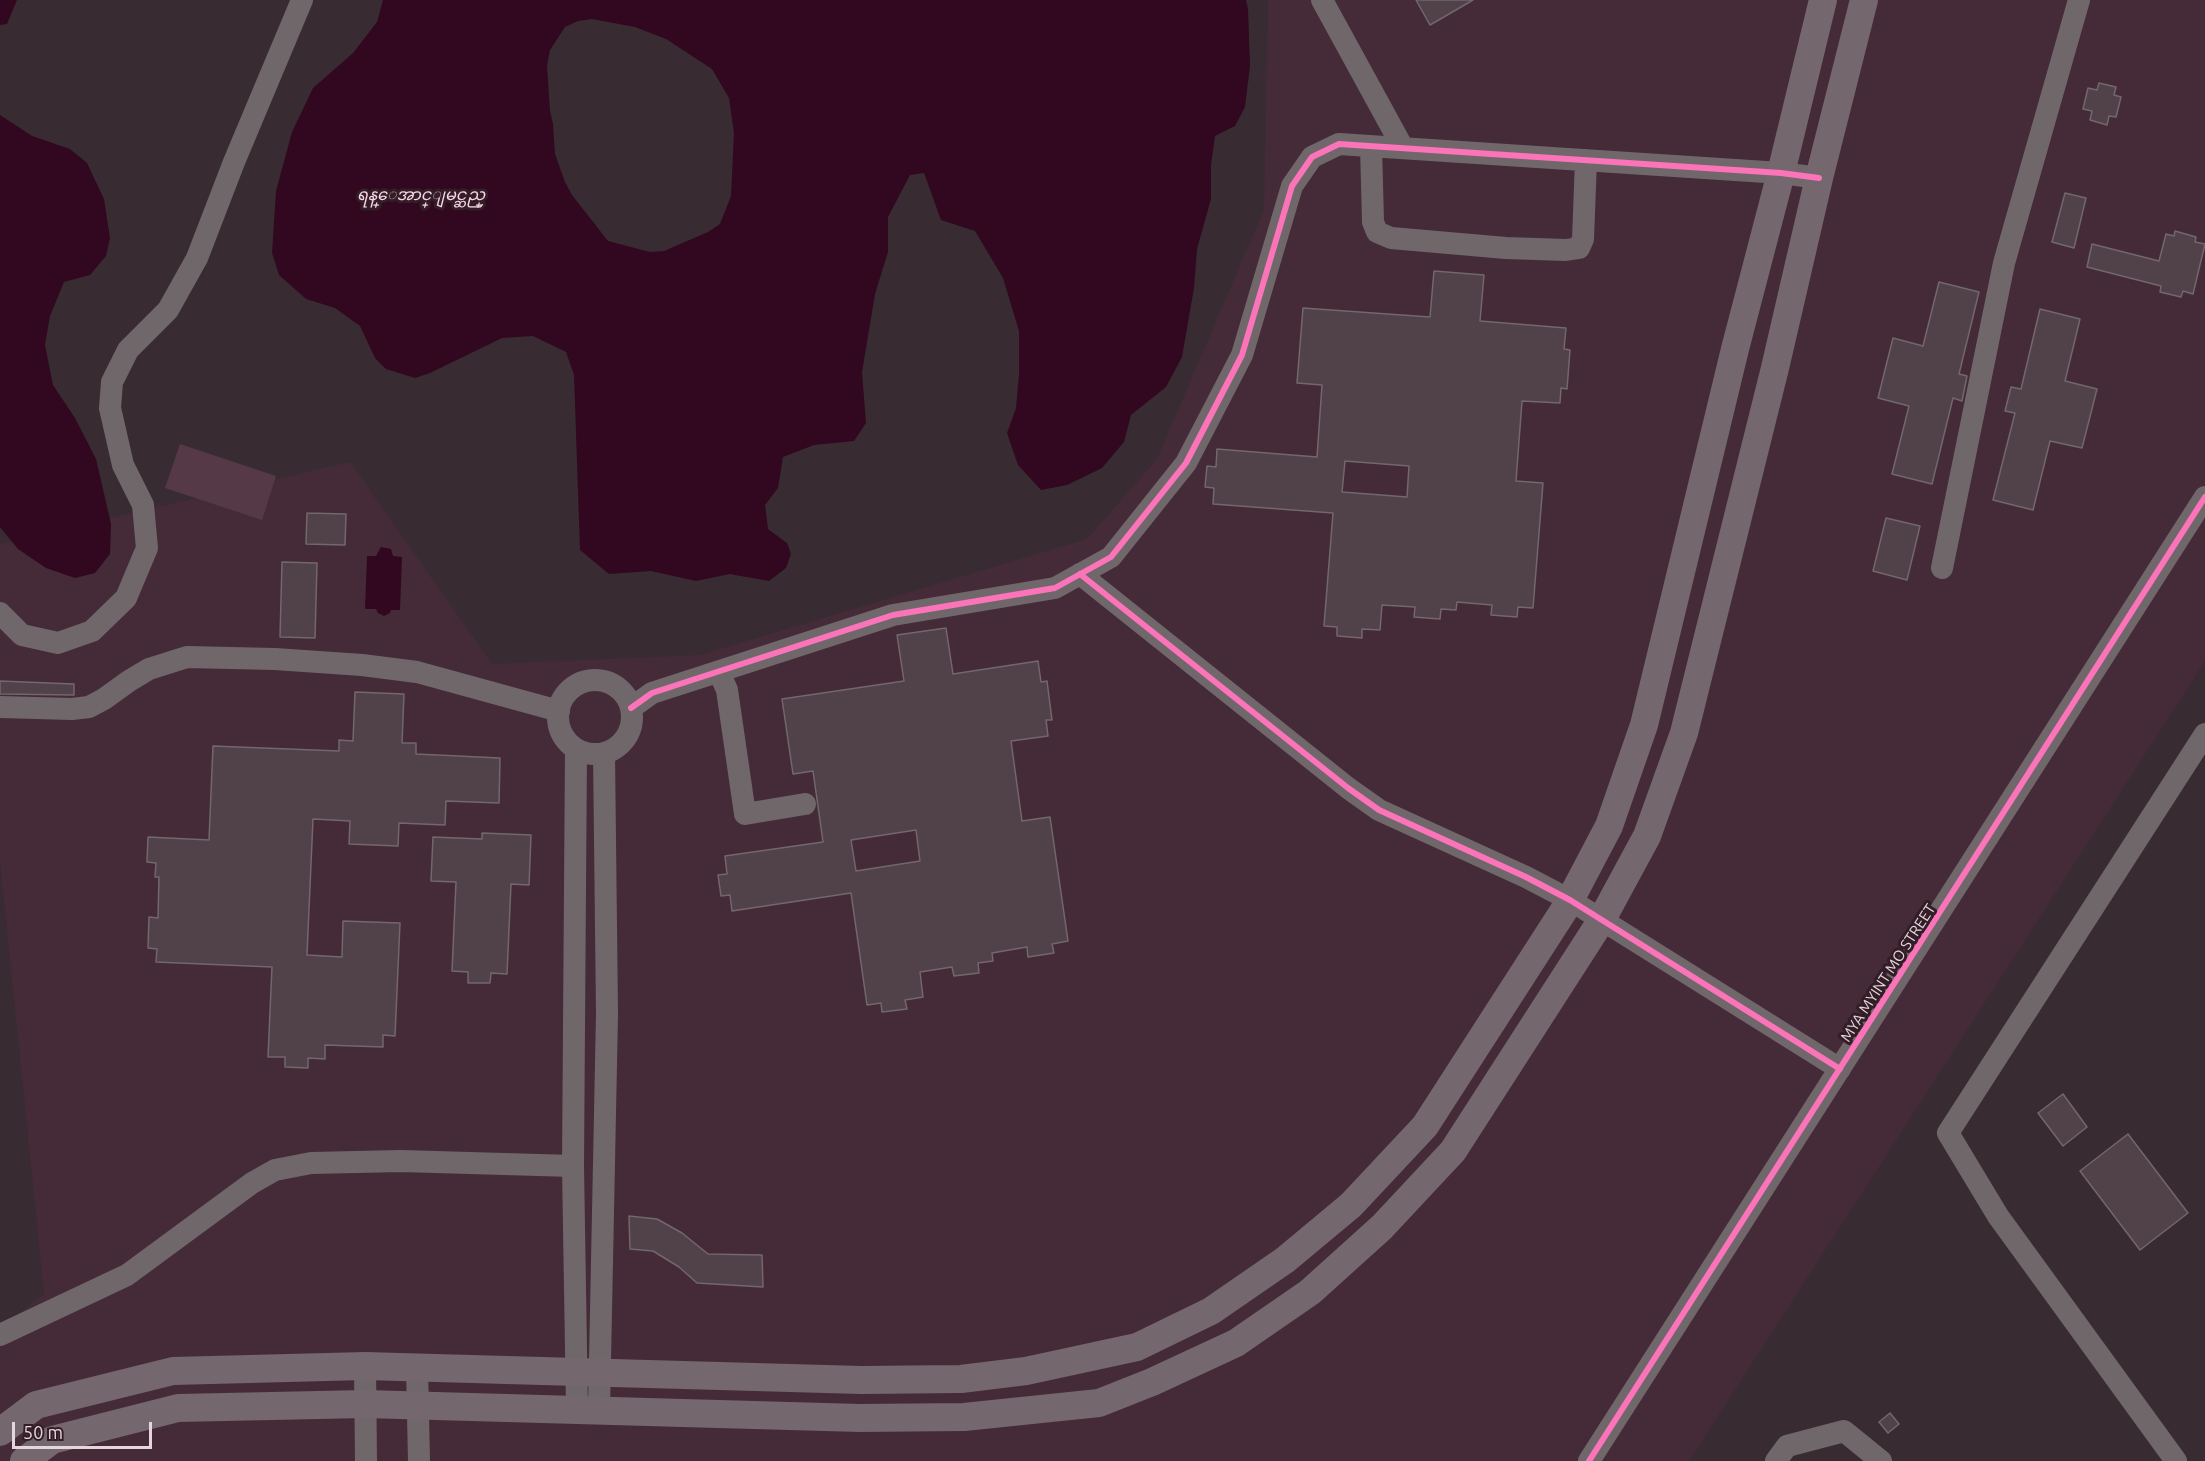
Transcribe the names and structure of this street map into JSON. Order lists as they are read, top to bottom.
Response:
{
  "streets": {
    "street": ["MYA MYINT MO STREET"]
  },
  "water": ["ရန္ေအာင္ျမင္ဆည္"],
  "scale_bar": "50 m"
}
